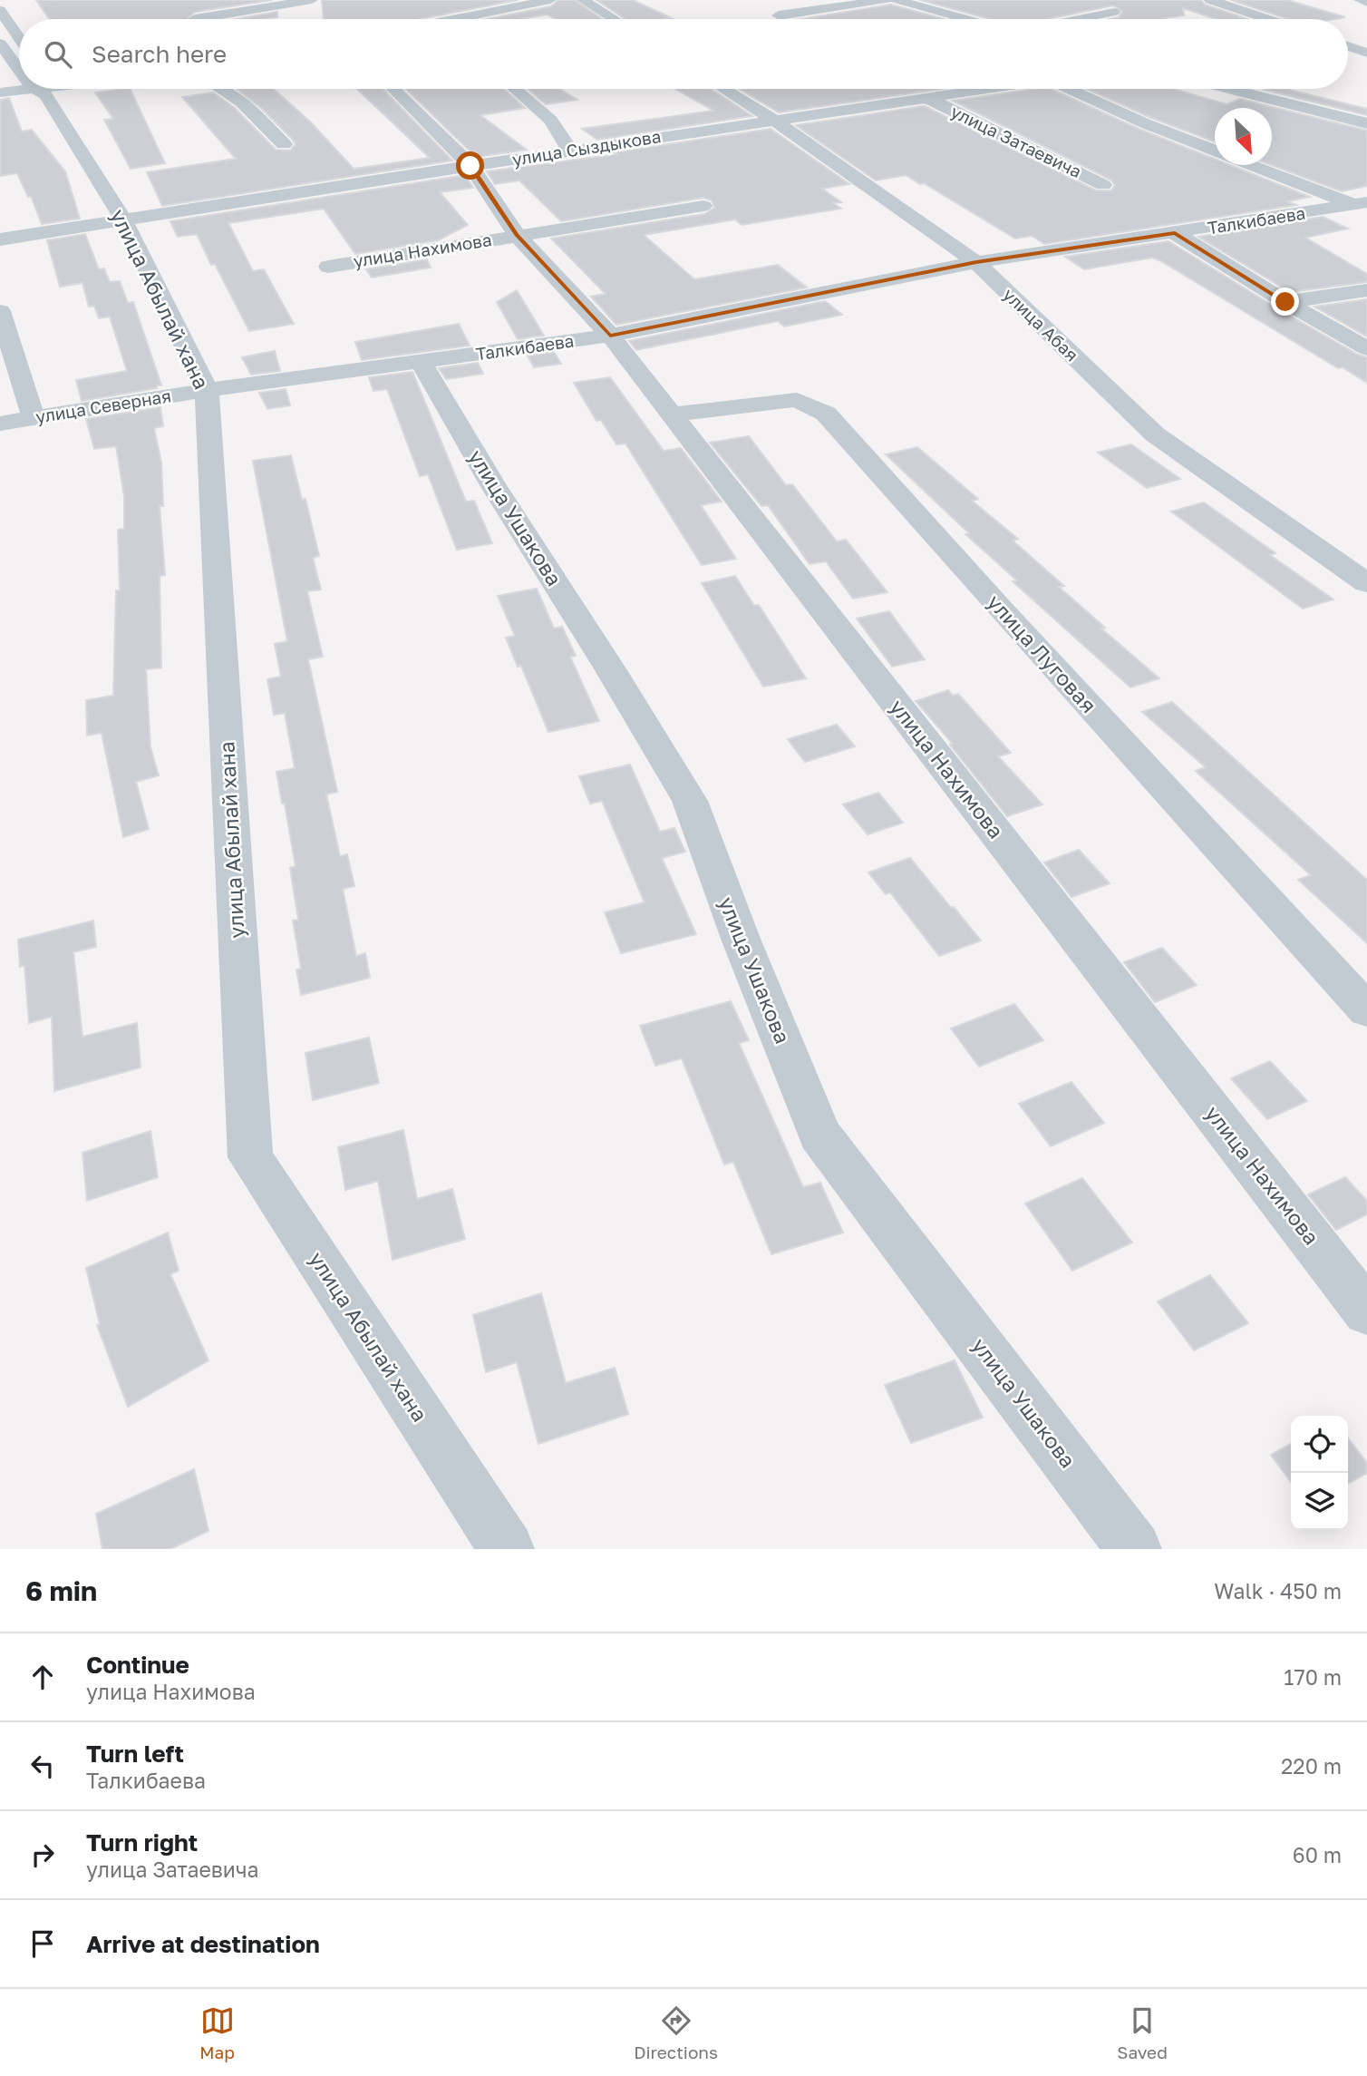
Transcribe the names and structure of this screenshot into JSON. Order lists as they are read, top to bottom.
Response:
{
  "streets": {
    "street": [
      "улица Затаевича",
      "улица Сыздыкова",
      "Талкибаева",
      "улица Нахимова",
      "улица Абылай хана",
      "улица Абая",
      "улица Северная",
      "улица Ушакова",
      "улица Луговая"
    ]
  },
  "crossings": [
    ["улица Затаевича", "улица Сыздыкова"],
    ["улица Сыздыкова", "улица Нахимова"],
    ["улица Сыздыкова", "улица Абылай хана"],
    ["улица Сыздыкова", "улица Абая"],
    ["Талкибаева", "улица Нахимова"],
    ["Талкибаева", "улица Абылай хана"],
    ["Талкибаева", "улица Абая"],
    ["Талкибаева", "улица Северная"],
    ["Талкибаева", "улица Ушакова"],
    ["улица Нахимова", "улица Луговая"],
    ["улица Абылай хана", "улица Северная"]
  ],
  "north": "bottom right",
  "page": {
    "search": "Search here",
    "heading": ["6 min", "Walk · 450 m"],
    "list": [
      ["Continue", "улица Нахимова", "170 m"],
      ["Turn left", "Талкибаева", "220 m"],
      ["Turn right", "улица Затаевича", "60 m"],
      "Arrive at destination"
    ],
    "nav": ["Map", "Directions", "Saved"]
  }
}
